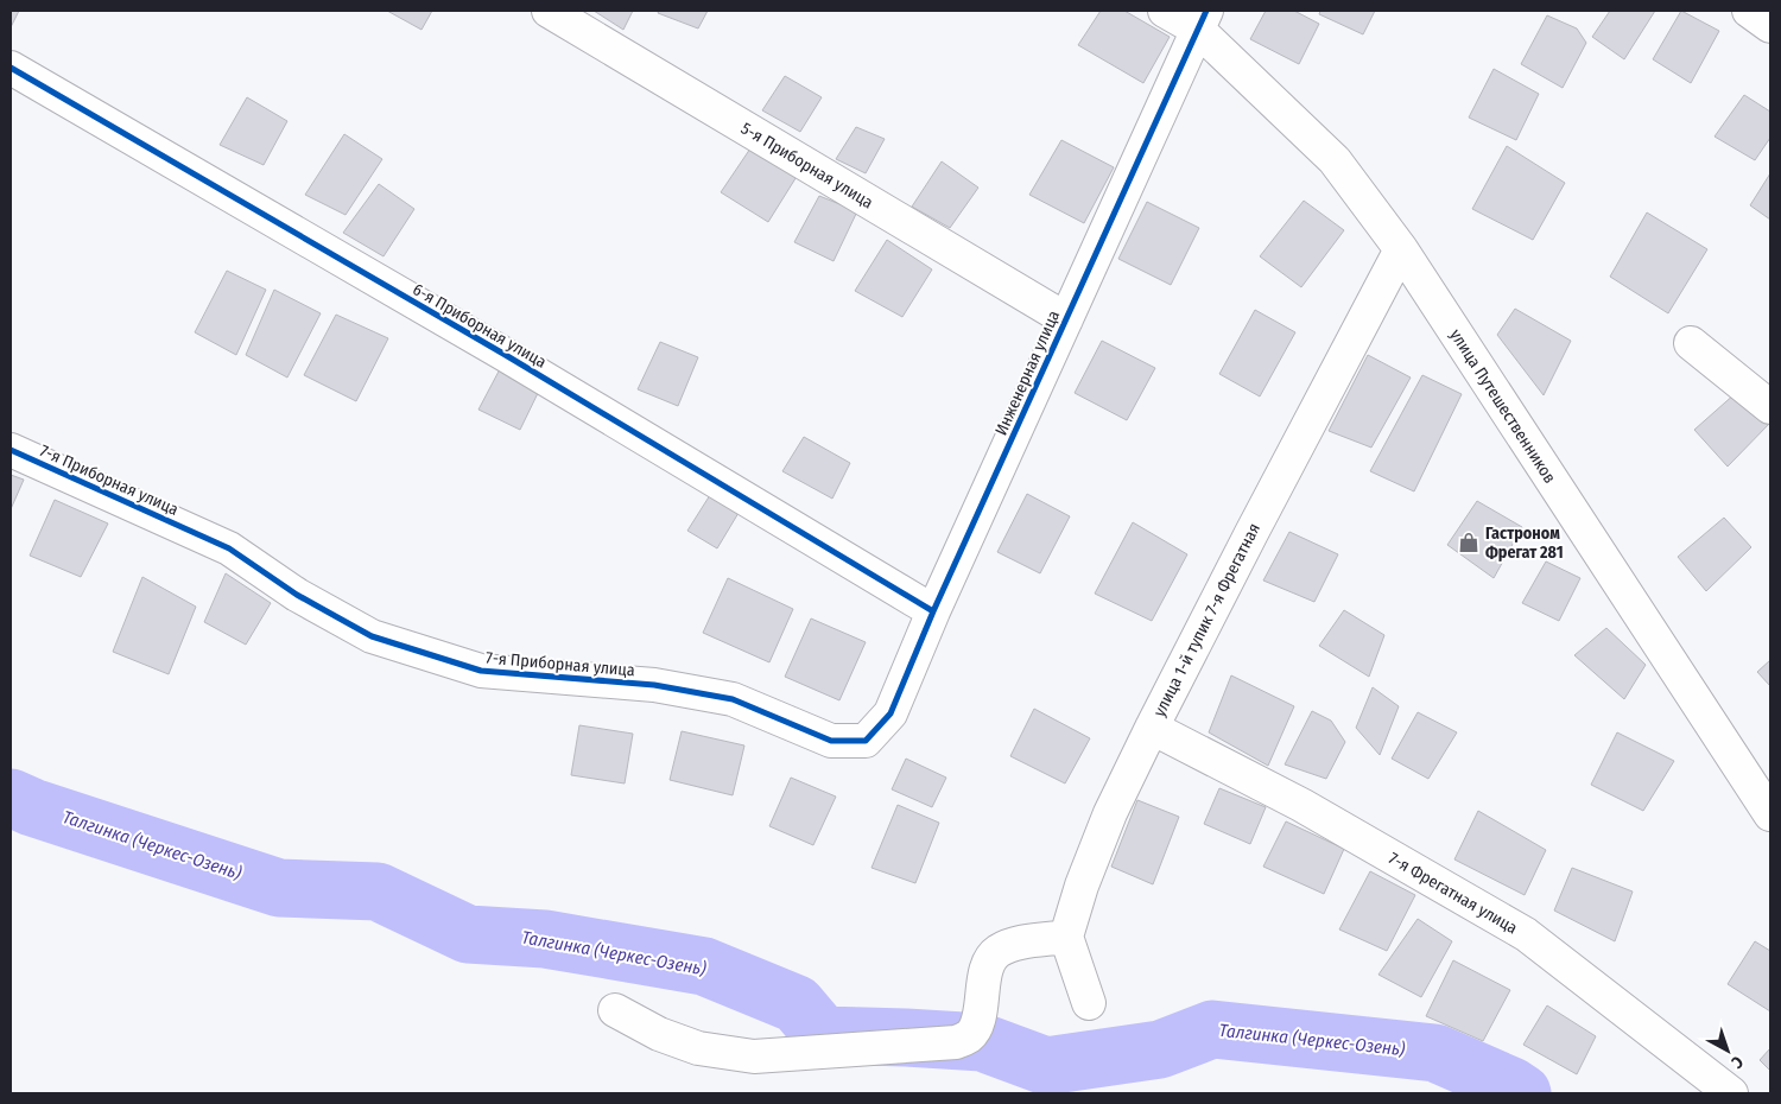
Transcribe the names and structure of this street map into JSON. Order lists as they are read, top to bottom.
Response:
{
  "streets": {
    "street": [
      "5-я Приборная улица",
      "6-я Приборная улица",
      "Инженерная улица",
      "улица Путешественников",
      "7-я Приборная улица",
      "улица 1-й тупик 7-я Фрегатная",
      "7-я Фрегатная улица"
    ]
  },
  "crossings": [
    ["5-я Приборная улица", "Инженерная улица"],
    ["6-я Приборная улица", "Инженерная улица"],
    ["Инженерная улица", "улица Путешественников"],
    ["Инженерная улица", "7-я Приборная улица"],
    ["улица Путешественников", "улица 1-й тупик 7-я Фрегатная"],
    ["улица 1-й тупик 7-я Фрегатная", "7-я Фрегатная улица"]
  ],
  "water": ["Талгинка (Черкес-Озень)"],
  "places": {
    "shop": ["Гастроном Фрегат 281"]
  },
  "north": "bottom right"
}
